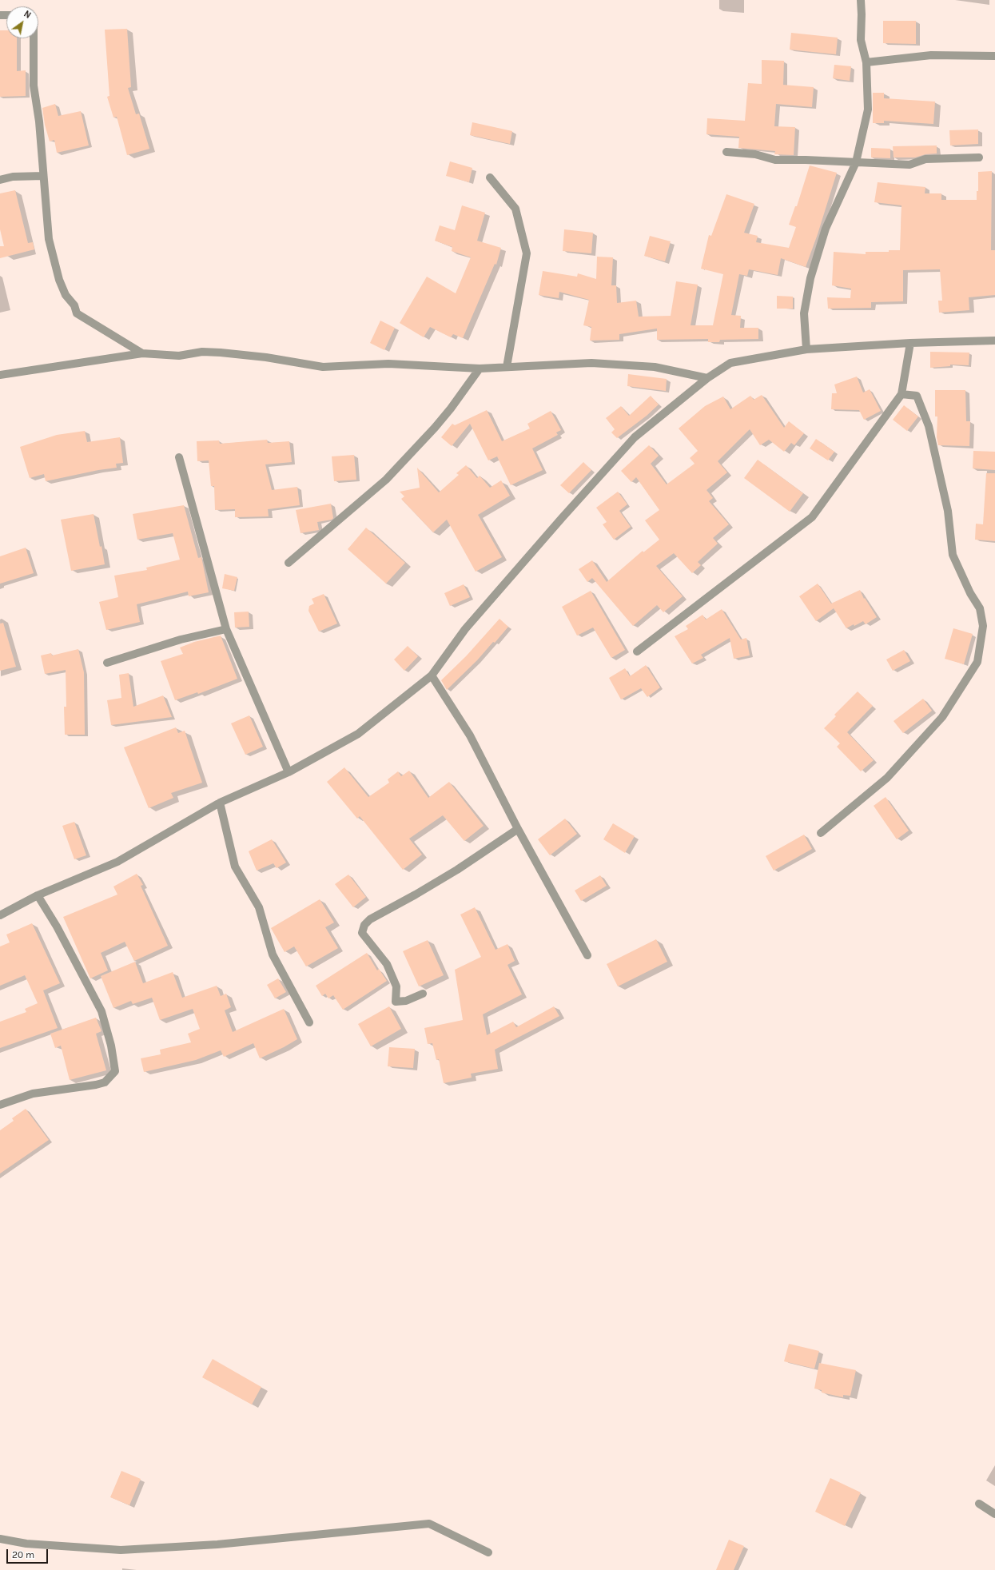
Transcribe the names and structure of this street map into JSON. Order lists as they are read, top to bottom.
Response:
{
  "scale_bar": "20 m",
  "north": "top right"
}
